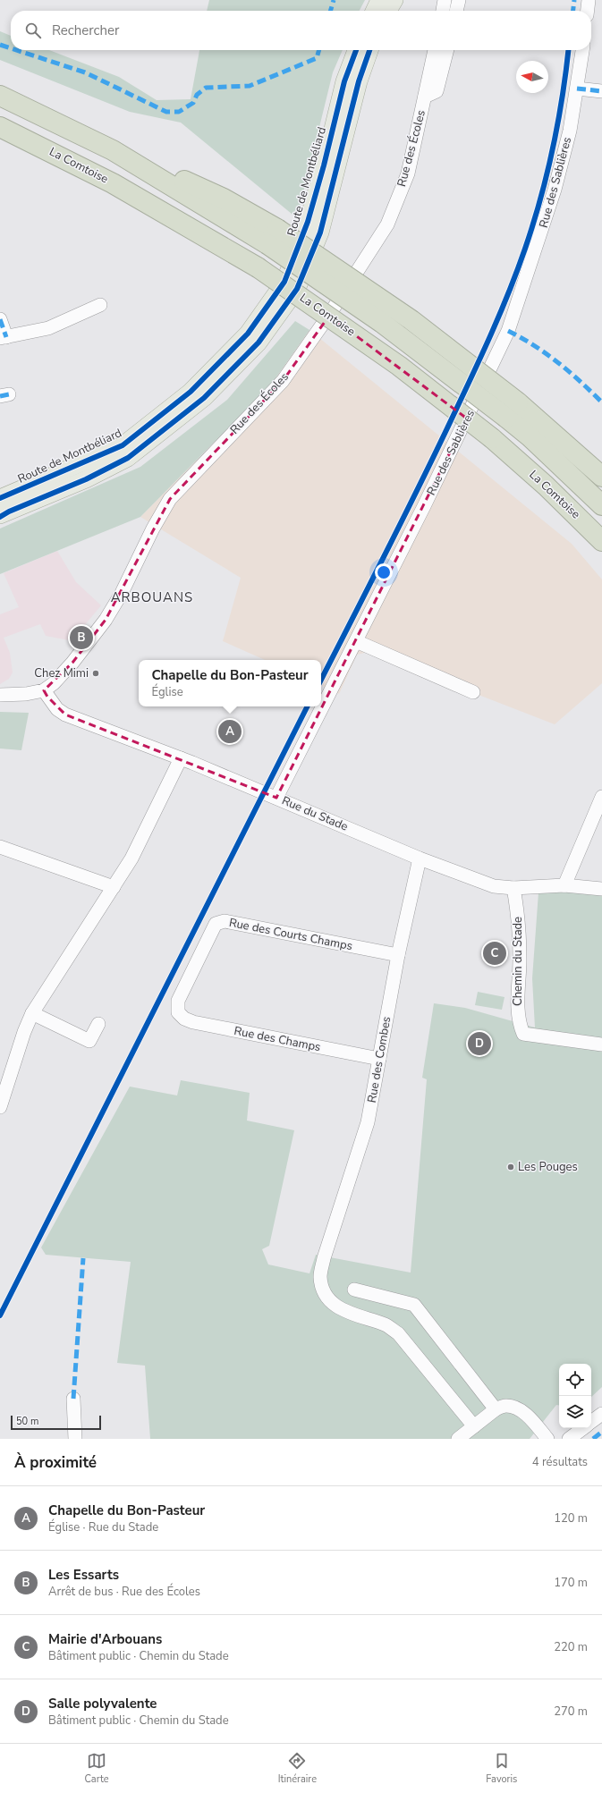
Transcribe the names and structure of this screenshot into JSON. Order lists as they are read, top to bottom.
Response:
{
  "streets": {
    "highway": ["La Comtoise"],
    "main road": ["Route de Montbéliard"],
    "street": [
      "Rue des Écoles",
      "Rue des Sablières",
      "Rue du Stade",
      "Rue des Courts Champs",
      "Chemin du Stade",
      "Rue des Champs",
      "Rue des Combes"
    ]
  },
  "crossings": [
    ["Rue des Écoles", "Rue du Stade"],
    ["Rue des Sablières", "Rue du Stade"],
    ["Rue du Stade", "Chemin du Stade"],
    ["Rue du Stade", "Rue des Combes"],
    ["Rue des Courts Champs", "Rue des Champs"],
    ["Rue des Courts Champs", "Rue des Combes"],
    ["Rue des Champs", "Rue des Combes"]
  ],
  "districts": ["ARBOUANS"],
  "places": ["Chez Mimi", "Les Pouges"],
  "scale_bar": "50 m",
  "north": "left",
  "page": {
    "search": "Rechercher",
    "pins": [
      "B",
      "A",
      "C",
      "D"
    ],
    "popup": ["Chapelle du Bon-Pasteur", "Église"],
    "scale": "50 m",
    "heading": ["À proximité", "4 résultats"],
    "list": [
      {
        "mark": "A",
        "name": "Chapelle du Bon-Pasteur",
        "note": "Église · Rue du Stade",
        "value": "120 m"
      },
      {
        "mark": "B",
        "name": "Les Essarts",
        "note": "Arrêt de bus · Rue des Écoles",
        "value": "170 m"
      },
      {
        "mark": "C",
        "name": "Mairie d'Arbouans",
        "note": "Bâtiment public · Chemin du Stade",
        "value": "220 m"
      },
      {
        "mark": "D",
        "name": "Salle polyvalente",
        "note": "Bâtiment public · Chemin du Stade",
        "value": "270 m"
      }
    ],
    "nav": ["Carte", "Itinéraire", "Favoris"]
  }
}
